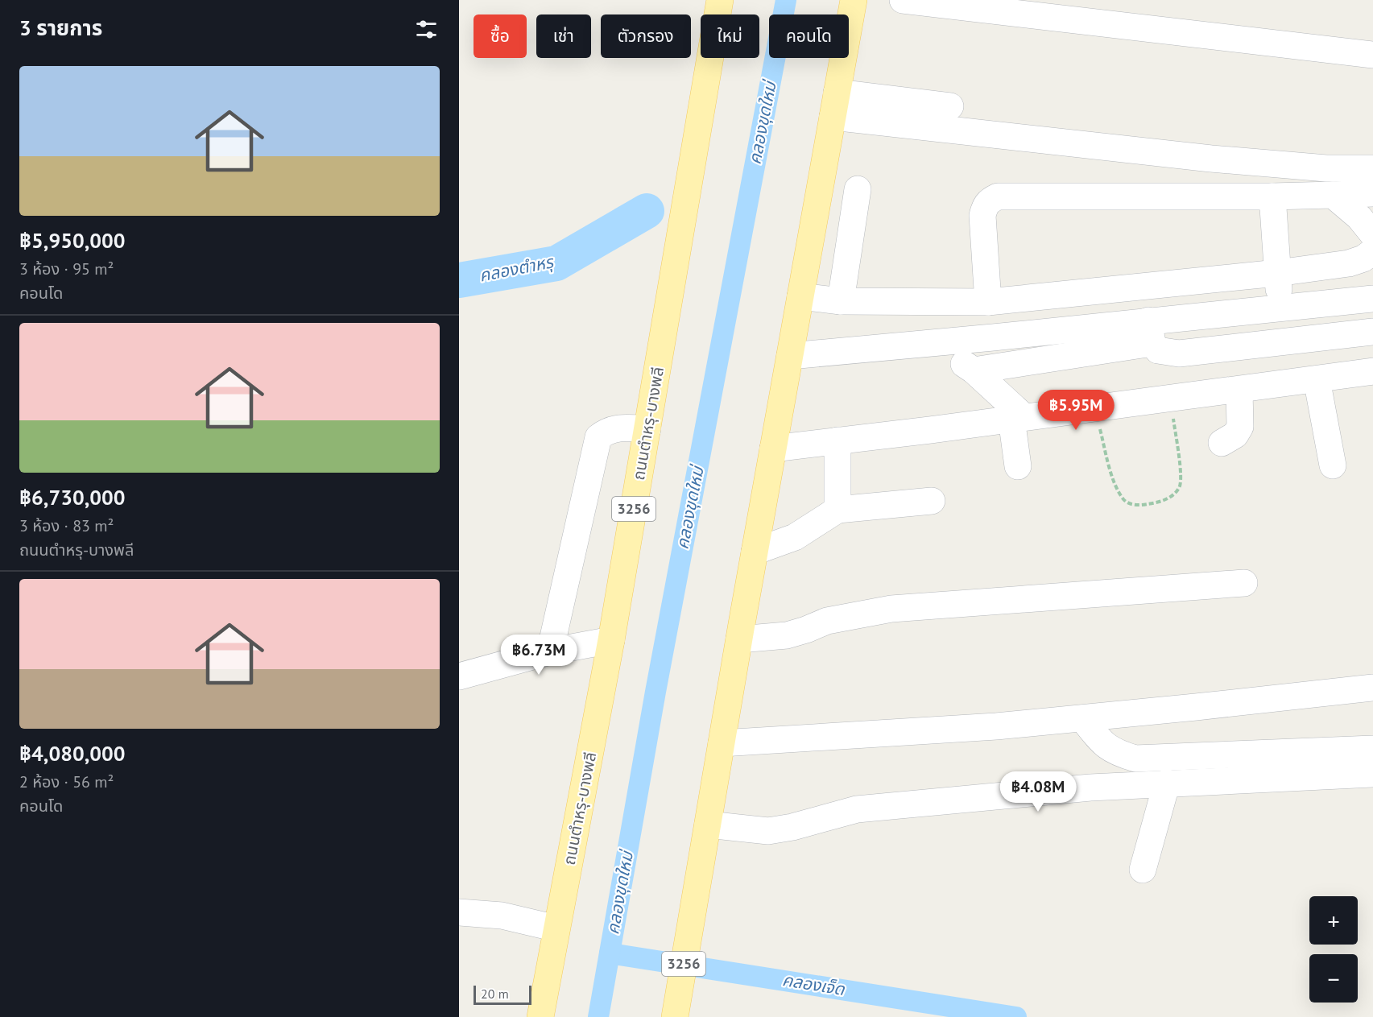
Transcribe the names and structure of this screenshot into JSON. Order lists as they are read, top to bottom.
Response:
{
  "streets": {
    "main road": ["ถนนตำหรุ-บางพลี", "3256"]
  },
  "water": ["คลองขุดใหม่", "คลองตำหรุ", "คลองเจ็ด"],
  "scale_bar": "20 m",
  "page": {
    "heading": "3 รายการ",
    "chip": [
      "ซื้อ",
      "เช่า",
      "ตัวกรอง",
      "ใหม่",
      "คอนโด"
    ],
    "list": [
      {
        "name": "฿5,950,000",
        "note": "3 ห้อง · 95 m² · คอนโด"
      },
      {
        "name": "฿6,730,000",
        "note": "3 ห้อง · 83 m² · ถนนตำหรุ-บางพลี"
      },
      {
        "name": "฿4,080,000",
        "note": "2 ห้อง · 56 m² · คอนโด"
      }
    ],
    "price": ["฿5.95M", "฿6.73M", "฿4.08M"],
    "map_buttons": ["+", "−"],
    "scale": "20 m"
  }
}
